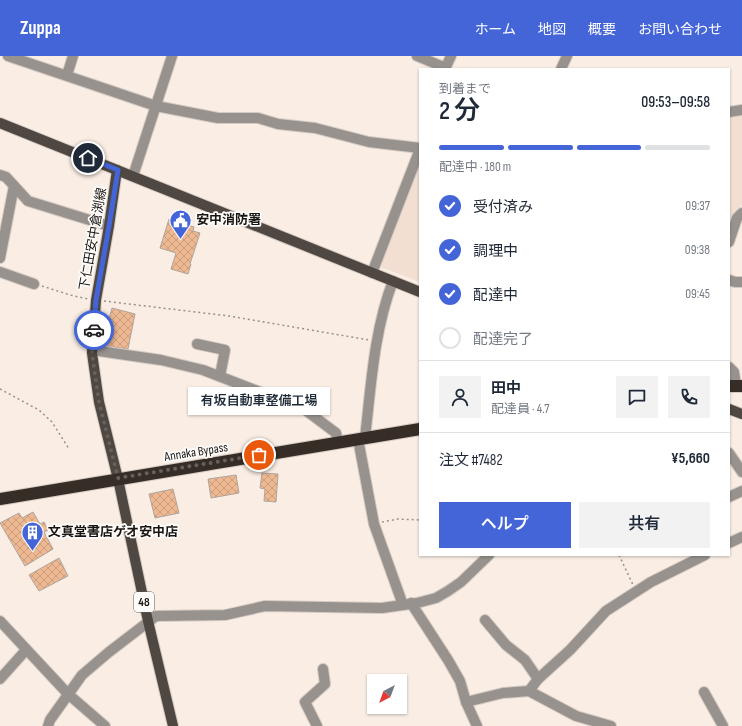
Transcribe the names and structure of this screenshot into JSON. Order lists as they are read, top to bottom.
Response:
{
  "streets": {
    "highway": ["Annaka Bypass"],
    "main road": ["下仁田安中倉渕線", "48"]
  },
  "crossings": [
    ["下仁田安中倉渕線", "Annaka Bypass"]
  ],
  "places": {
    "public building": ["安中消防署"],
    "other": ["有坂自動車整備工場"],
    "building": ["文真堂書店ゲオ安中店"]
  },
  "north": "bottom left",
  "page": {
    "header": "Zuppa",
    "nav": [
      "ホーム",
      "地図",
      "概要",
      "お問い合わせ"
    ],
    "heading": ["2 分", "到着まで", "09:53–09:58"],
    "panel": [
      "田中",
      "配達員 · 4.7",
      "注文 #7482",
      "¥5,660"
    ],
    "bar": "配達中 · 180 m",
    "list": [
      ["受付済み", "09:37"],
      ["調理中", "09:38"],
      ["配達中", "09:45"],
      "配達完了"
    ],
    "bubble": "有坂自動車整備工場",
    "buttons": ["ヘルプ", "共有"]
  }
}
